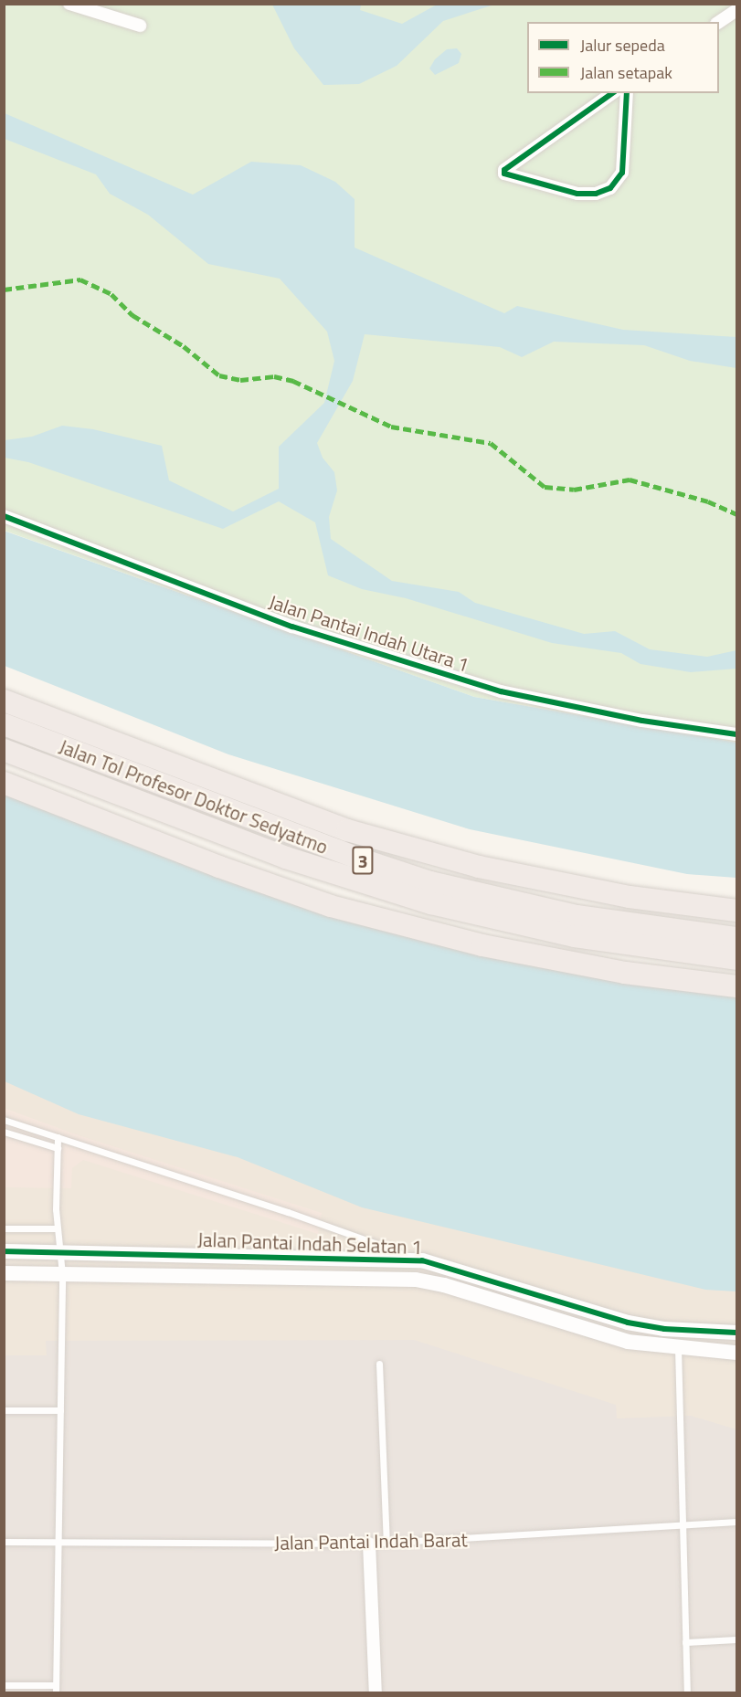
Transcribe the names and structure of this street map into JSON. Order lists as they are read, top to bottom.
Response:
{
  "streets": {
    "highway": ["Jalan Tol Profesor Doktor Sedyatmo", "3"],
    "street": ["Jalan Pantai Indah Utara 1", "Jalan Pantai Indah Selatan 1"],
    "lane": ["Jalan Pantai Indah Barat"]
  },
  "legend": ["Jalur sepeda", "Jalan setapak"]
}
